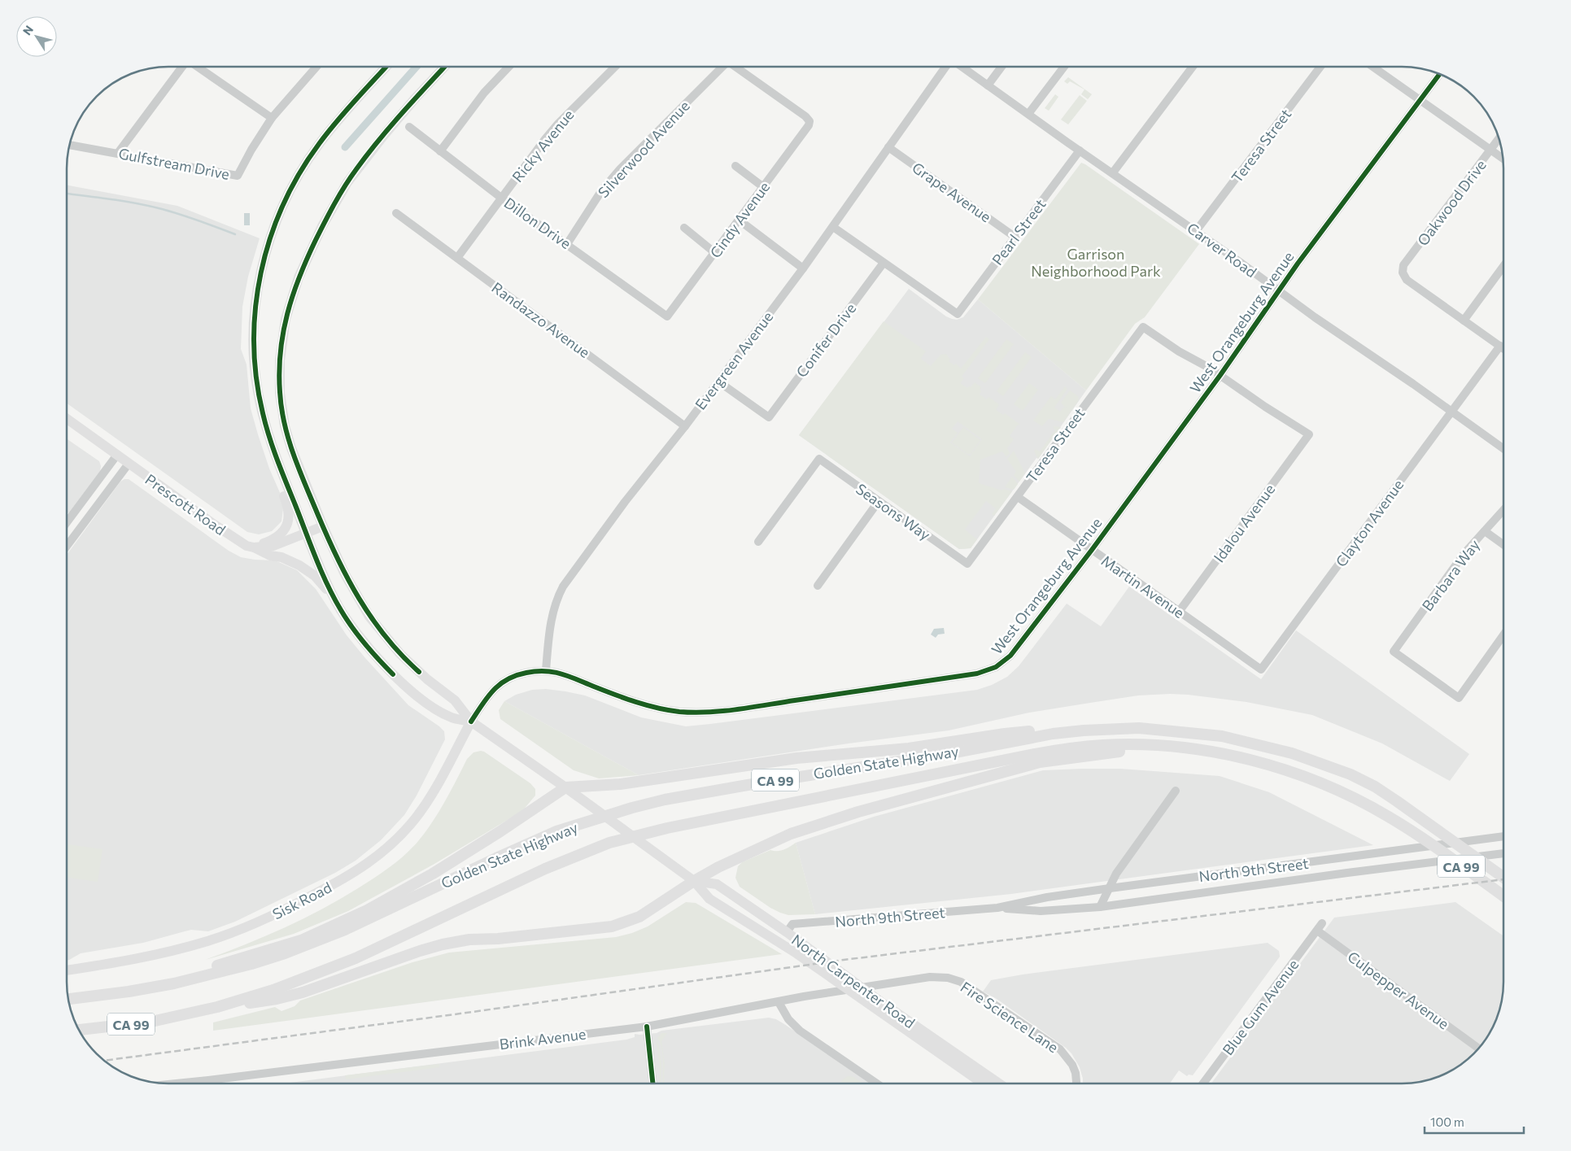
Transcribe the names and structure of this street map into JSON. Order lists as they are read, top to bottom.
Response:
{
  "streets": {
    "highway": ["Golden State Highway", "CA 99"],
    "main road": ["Prescott Road", "Sisk Road", "North Carpenter Road"],
    "street": [
      "Ricky Avenue",
      "Teresa Street",
      "Silverwood Avenue",
      "Gulfstream Drive",
      "Grape Avenue",
      "Oakwood Drive",
      "Cindy Avenue",
      "Dillon Drive",
      "Pearl Street",
      "Carver Road",
      "Randazzo Avenue",
      "West Orangeburg Avenue",
      "Conifer Drive",
      "Evergreen Avenue",
      "Seasons Way",
      "Idalou Avenue",
      "Clayton Avenue",
      "Barbara Way",
      "Martin Avenue",
      "North 9th Street",
      "Culpepper Avenue",
      "Blue Gum Avenue",
      "Fire Science Lane",
      "Brink Avenue"
    ]
  },
  "crossings": [
    ["Ricky Avenue", "Dillon Drive"],
    ["Ricky Avenue", "Randazzo Avenue"],
    ["Teresa Street", "Carver Road"],
    ["Teresa Street", "West Orangeburg Avenue"],
    ["Teresa Street", "Seasons Way"],
    ["Teresa Street", "Idalou Avenue"],
    ["Teresa Street", "Martin Avenue"],
    ["Silverwood Avenue", "Dillon Drive"],
    ["Grape Avenue", "Pearl Street"],
    ["Grape Avenue", "Evergreen Avenue"],
    ["Cindy Avenue", "Dillon Drive"],
    ["Pearl Street", "Carver Road"],
    ["Pearl Street", "Conifer Drive"],
    ["Carver Road", "West Orangeburg Avenue"],
    ["Carver Road", "Clayton Avenue"],
    ["Randazzo Avenue", "Evergreen Avenue"],
    ["West Orangeburg Avenue", "Evergreen Avenue"],
    ["West Orangeburg Avenue", "Idalou Avenue"],
    ["West Orangeburg Avenue", "Martin Avenue"],
    ["West Orangeburg Avenue", "Sisk Road"],
    ["West Orangeburg Avenue", "North Carpenter Road"],
    ["Conifer Drive", "Evergreen Avenue"],
    ["Idalou Avenue", "Martin Avenue"],
    ["Clayton Avenue", "Martin Avenue"],
    ["North 9th Street", "North Carpenter Road"],
    ["Sisk Road", "North Carpenter Road"],
    ["Culpepper Avenue", "Blue Gum Avenue"],
    ["Fire Science Lane", "Brink Avenue"]
  ],
  "parks": ["Garrison Neighborhood Park"],
  "scale_bar": "100 m",
  "north": "top left"
}
